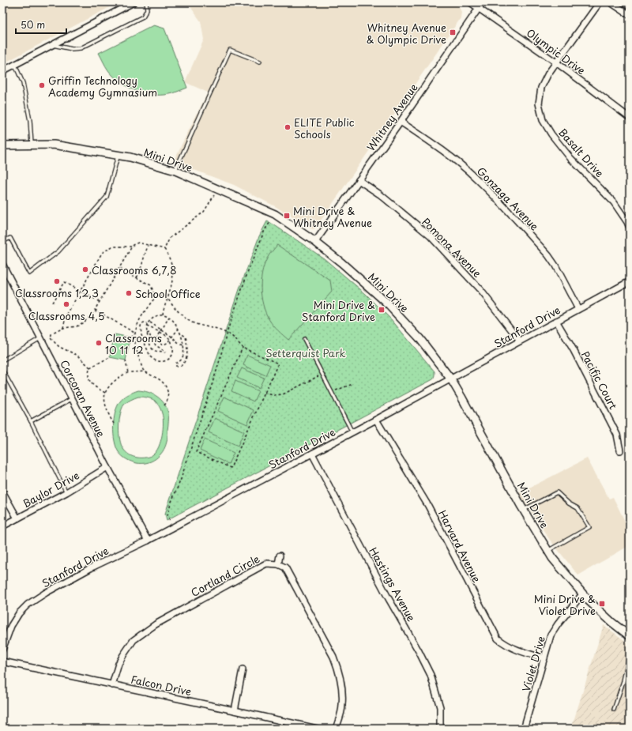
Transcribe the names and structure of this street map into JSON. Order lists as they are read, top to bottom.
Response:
{
  "streets": {
    "street": [
      "Olympic Drive",
      "Whitney Avenue",
      "Basalt Drive",
      "Mini Drive",
      "Gonzaga Avenue",
      "Pomona Avenue",
      "Stanford Drive",
      "Pacific Court",
      "Corcoran Avenue",
      "Baylor Drive",
      "Harvard Avenue",
      "Cortland Circle",
      "Hastings Avenue",
      "Violet Drive",
      "Falcon Drive"
    ]
  },
  "crossings": [
    ["Olympic Drive", "Whitney Avenue"],
    ["Olympic Drive", "Basalt Drive"],
    ["Whitney Avenue", "Mini Drive"],
    ["Whitney Avenue", "Gonzaga Avenue"],
    ["Whitney Avenue", "Pomona Avenue"],
    ["Mini Drive", "Stanford Drive"],
    ["Mini Drive", "Violet Drive"],
    ["Gonzaga Avenue", "Stanford Drive"],
    ["Pomona Avenue", "Stanford Drive"],
    ["Stanford Drive", "Pacific Court"],
    ["Stanford Drive", "Corcoran Avenue"],
    ["Stanford Drive", "Harvard Avenue"],
    ["Stanford Drive", "Hastings Avenue"],
    ["Corcoran Avenue", "Baylor Drive"],
    ["Harvard Avenue", "Violet Drive"],
    ["Cortland Circle", "Falcon Drive"]
  ],
  "parks": ["Setterquist Park"],
  "places": {
    "transit": [
      "Whitney Avenue & Olympic Drive",
      "Mini Drive & Whitney Avenue",
      "Mini Drive & Stanford Drive",
      "Mini Drive & Violet Drive"
    ],
    "other": [
      "Griffin Technology Academy Gymnasium",
      "ELITE Public Schools",
      "Classrooms 6,7,8",
      "Classrooms 1,2,3",
      "School Office",
      "Classrooms 4,5",
      "Classrooms 10 11 12"
    ]
  },
  "scale_bar": "50 m"
}
